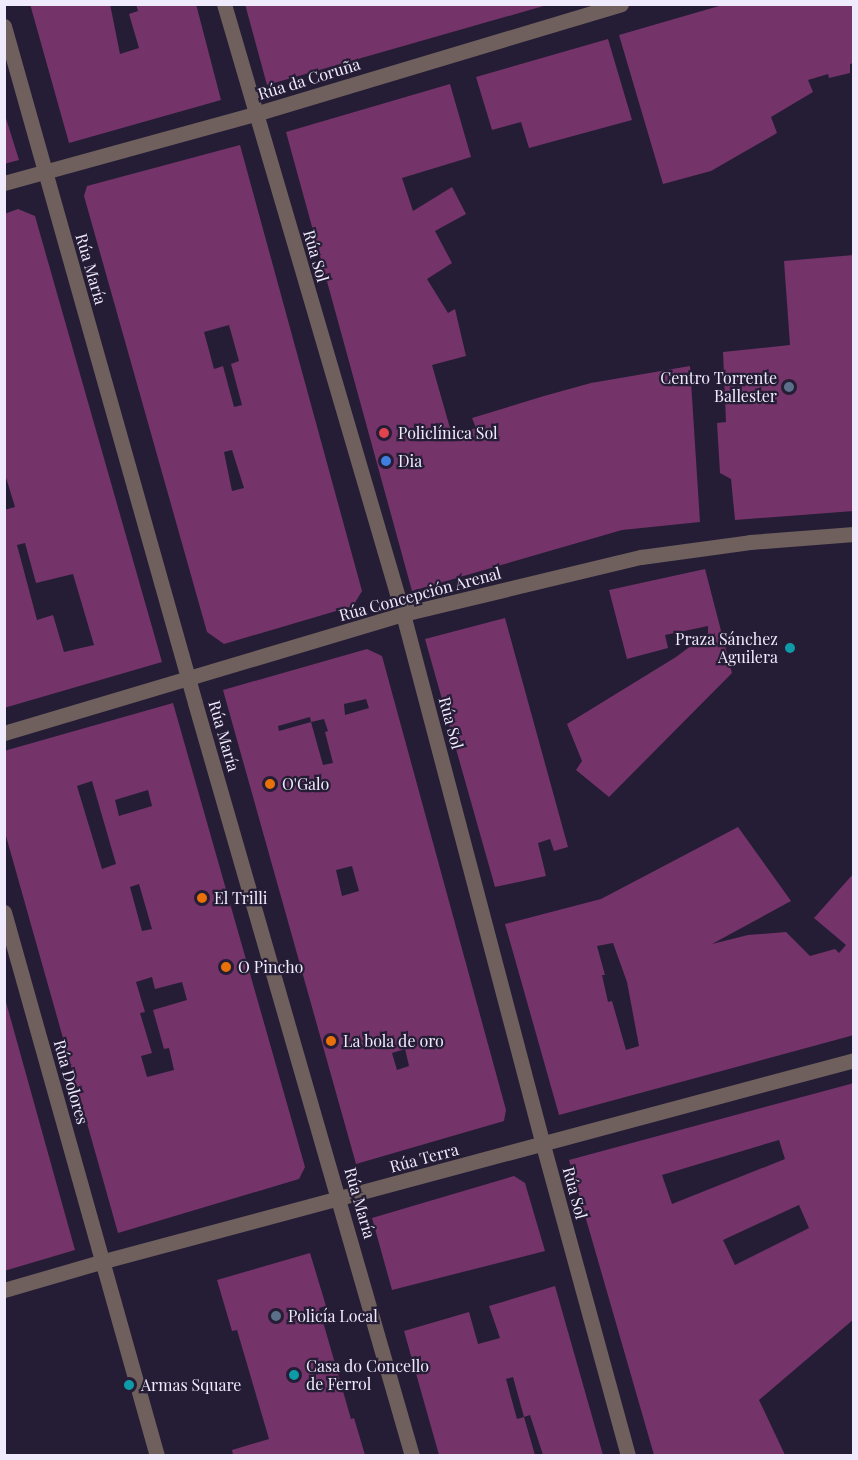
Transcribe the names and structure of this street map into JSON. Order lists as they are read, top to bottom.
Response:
{
  "streets": {
    "street": [
      "Rúa da Coruña",
      "Rúa Sol",
      "Rúa María",
      "Rúa Concepción Arenal",
      "Rúa Dolores",
      "Rúa Terra"
    ]
  },
  "crossings": [
    ["Rúa da Coruña", "Rúa Sol"],
    ["Rúa da Coruña", "Rúa María"],
    ["Rúa Sol", "Rúa Concepción Arenal"],
    ["Rúa Sol", "Rúa Terra"],
    ["Rúa María", "Rúa Concepción Arenal"],
    ["Rúa María", "Rúa Terra"],
    ["Rúa Dolores", "Rúa Terra"]
  ],
  "places": [
    "Centro Torrente Ballester",
    "Policlínica Sol",
    "Dia",
    "Praza Sánchez Aguilera",
    "O'Galo",
    "El Trilli",
    "O Pincho",
    "La bola de oro",
    "Policía Local",
    "Casa do Concello de Ferrol",
    "Armas Square"
  ]
}
